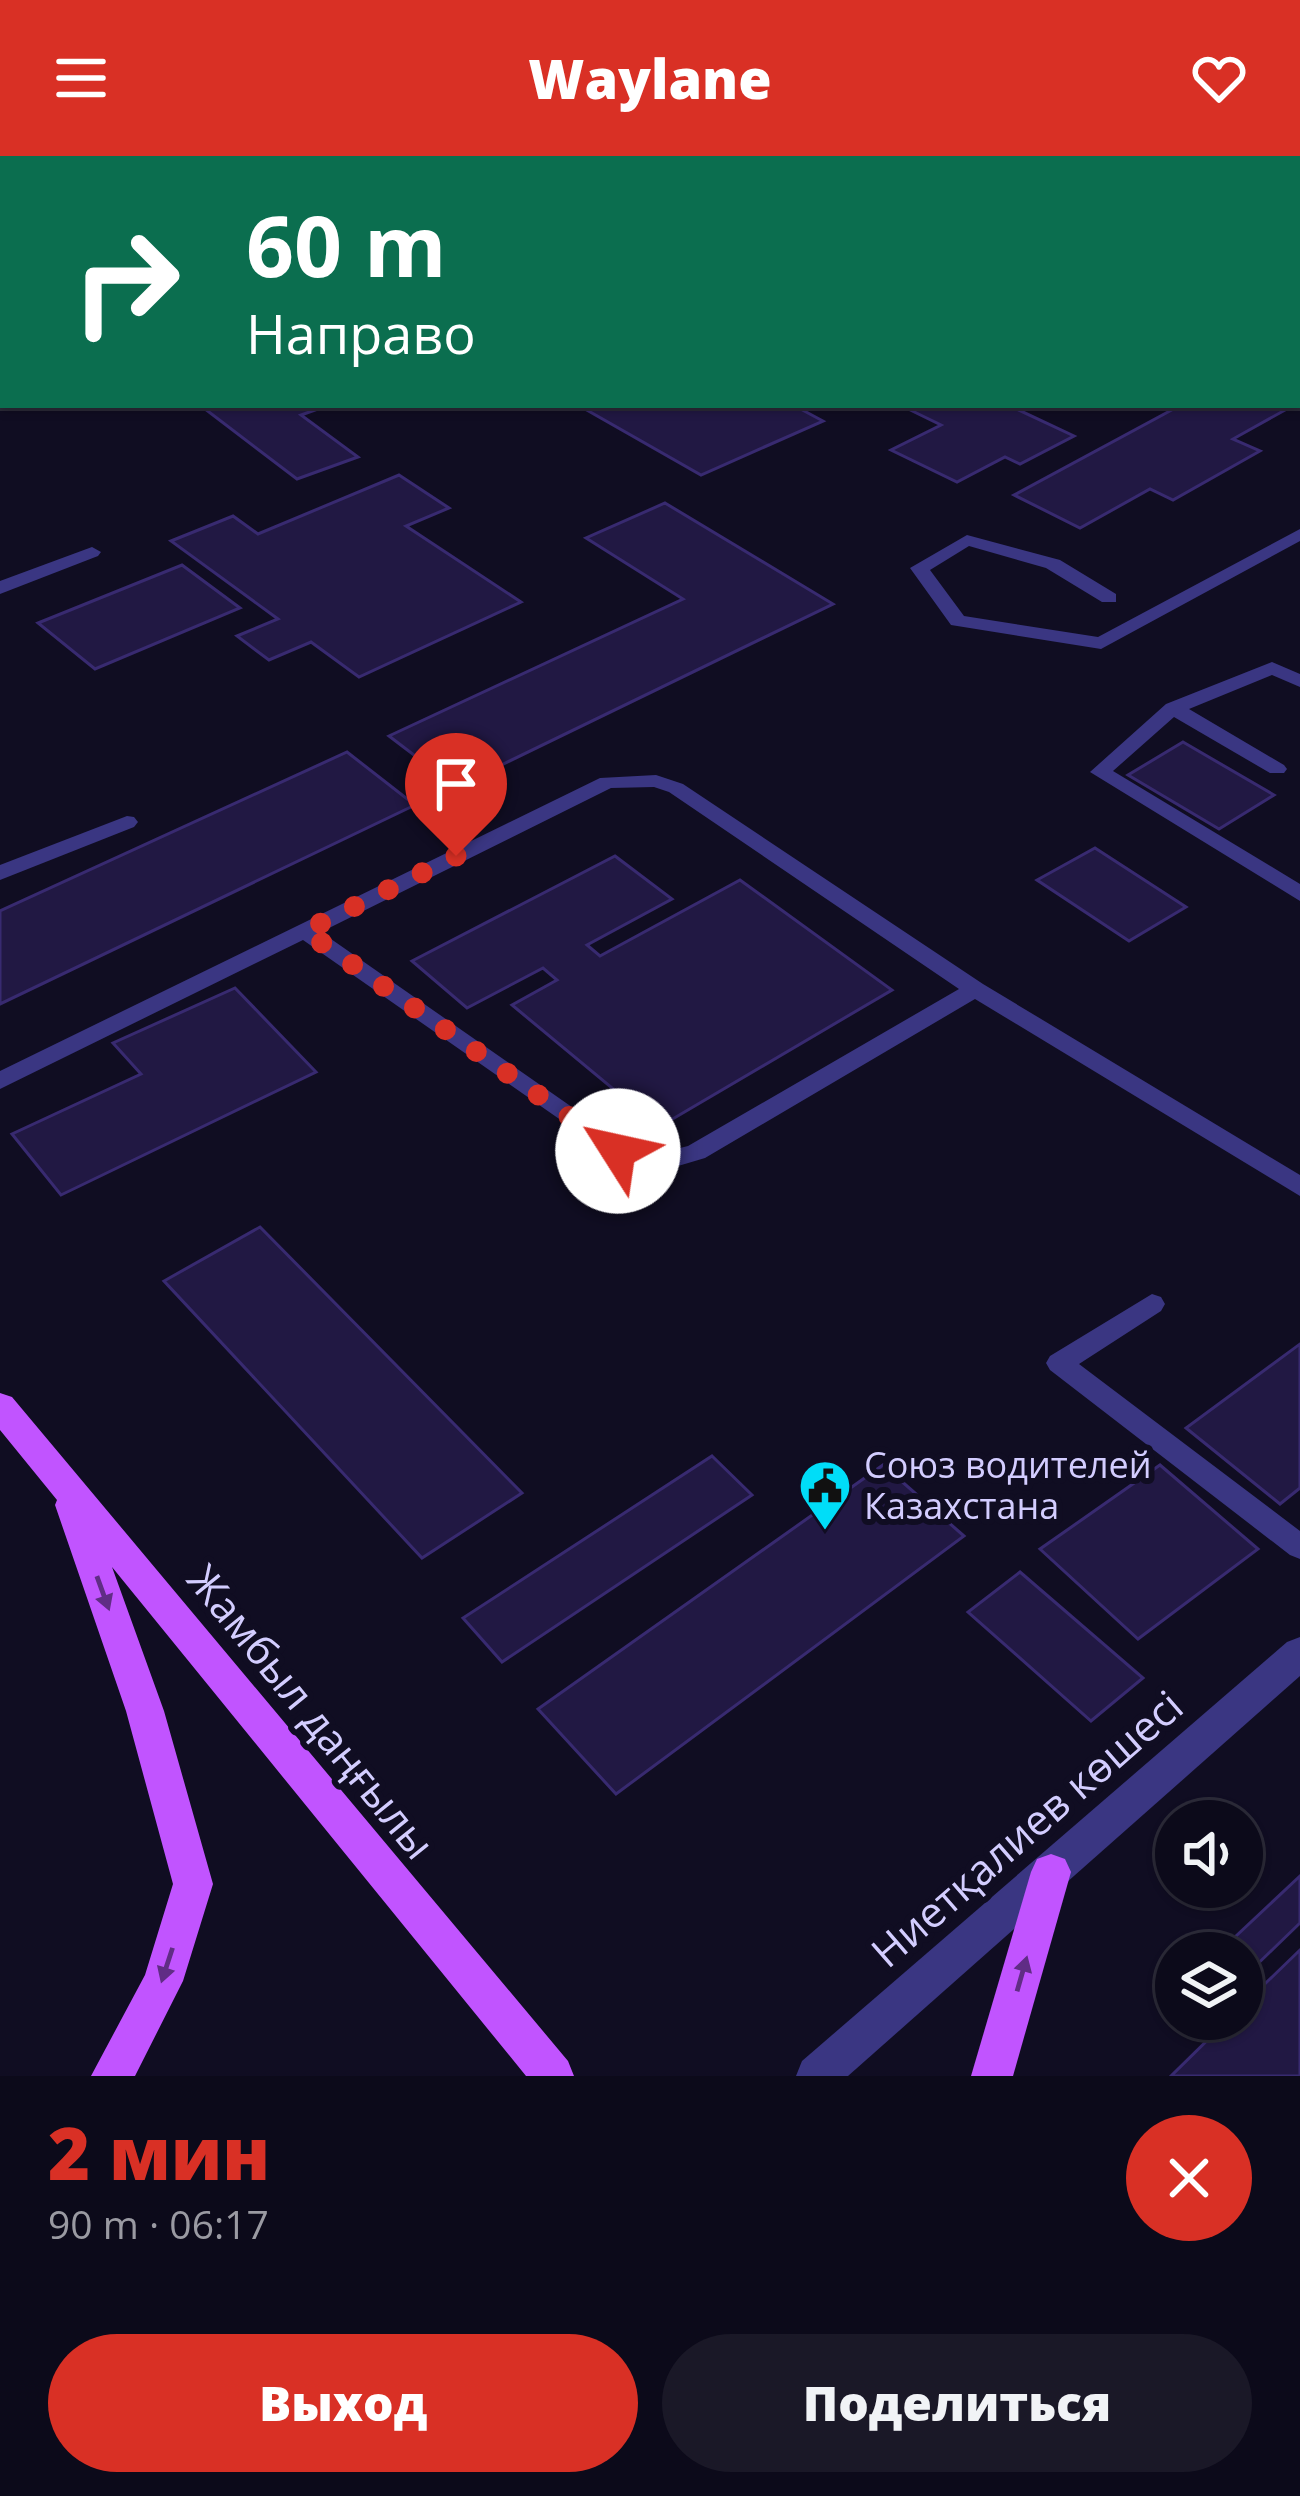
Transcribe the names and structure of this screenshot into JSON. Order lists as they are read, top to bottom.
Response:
{
  "streets": {
    "main road": ["Жамбыл даңғылы"],
    "street": ["Ниетқалиев көшесі"]
  },
  "places": {
    "public building": ["Союз водителей Казахстана"]
  },
  "page": {
    "header": "Waylane",
    "turn": ["60 m", "Направо"],
    "heading": ["2 мин", "90 m · 06:17"],
    "buttons": ["Выход", "Поделиться"]
  }
}
